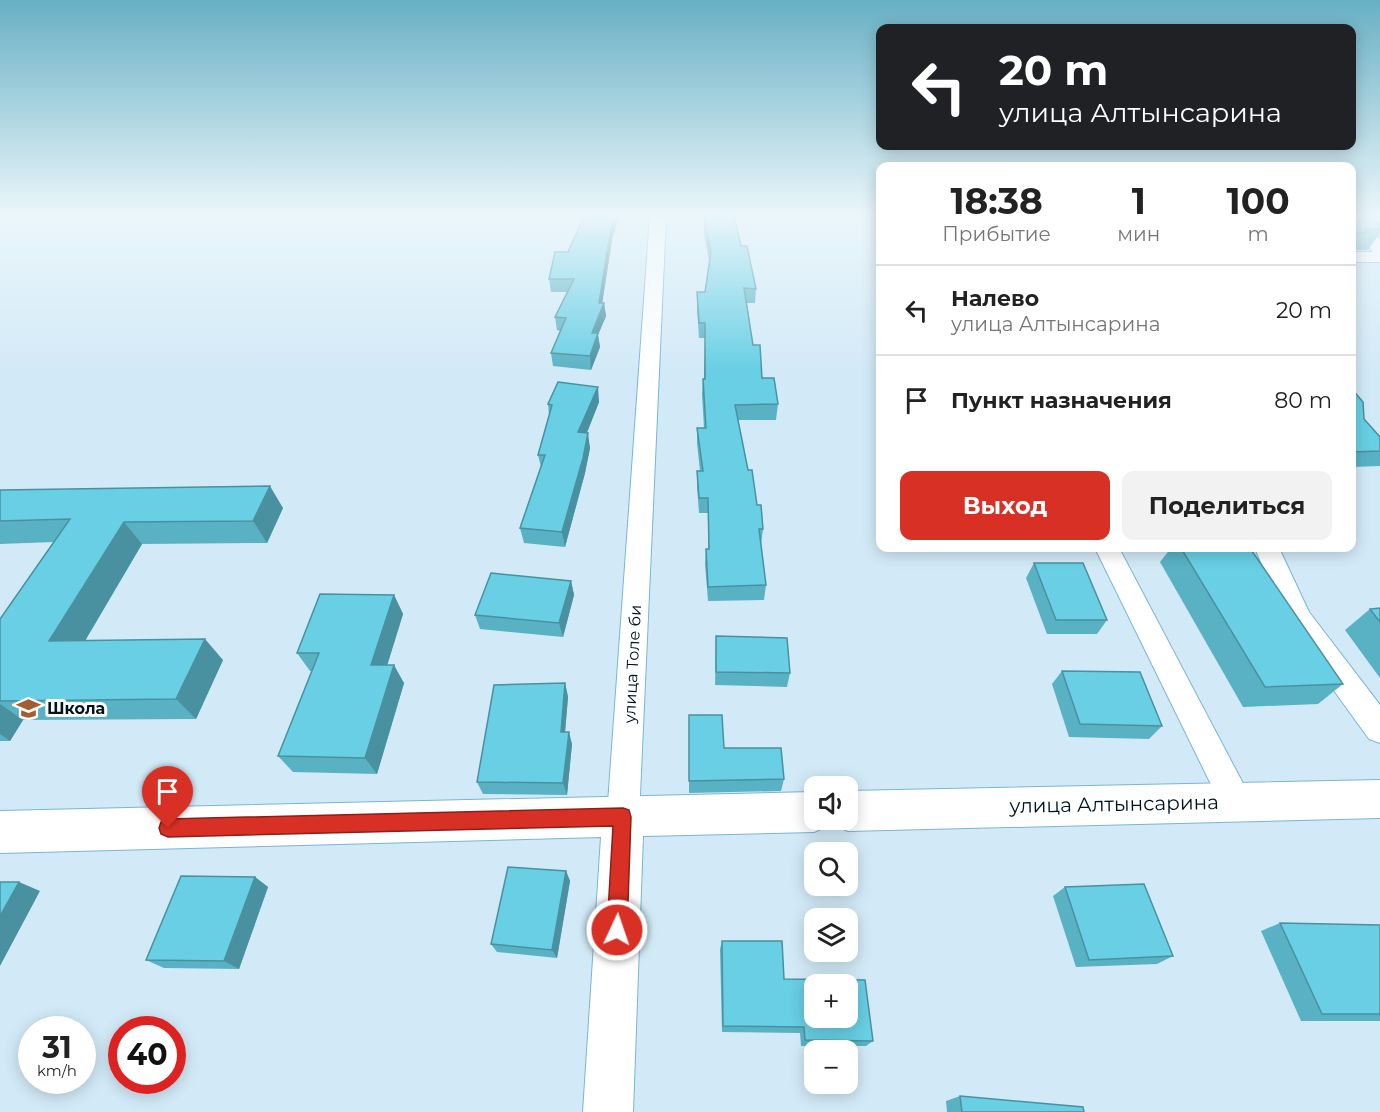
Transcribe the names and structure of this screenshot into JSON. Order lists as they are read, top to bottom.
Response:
{
  "streets": {
    "street": ["улица Толе би", "улица Алтынсарина"]
  },
  "places": {
    "school or university": ["Школа"]
  },
  "page": {
    "turn": ["20 m", "улица Алтынсарина"],
    "eta": [
      "18:38",
      "Прибытие",
      "1",
      "мин",
      "100",
      "m"
    ],
    "list": [
      {
        "name": "Налево",
        "note": "улица Алтынсарина",
        "value": "20 m"
      },
      {
        "name": "Пункт назначения",
        "value": "80 m"
      }
    ],
    "buttons": ["Выход", "Поделиться"],
    "map_buttons": ["+", "−"],
    "speed": "31 km/h",
    "limit": "40"
  }
}
